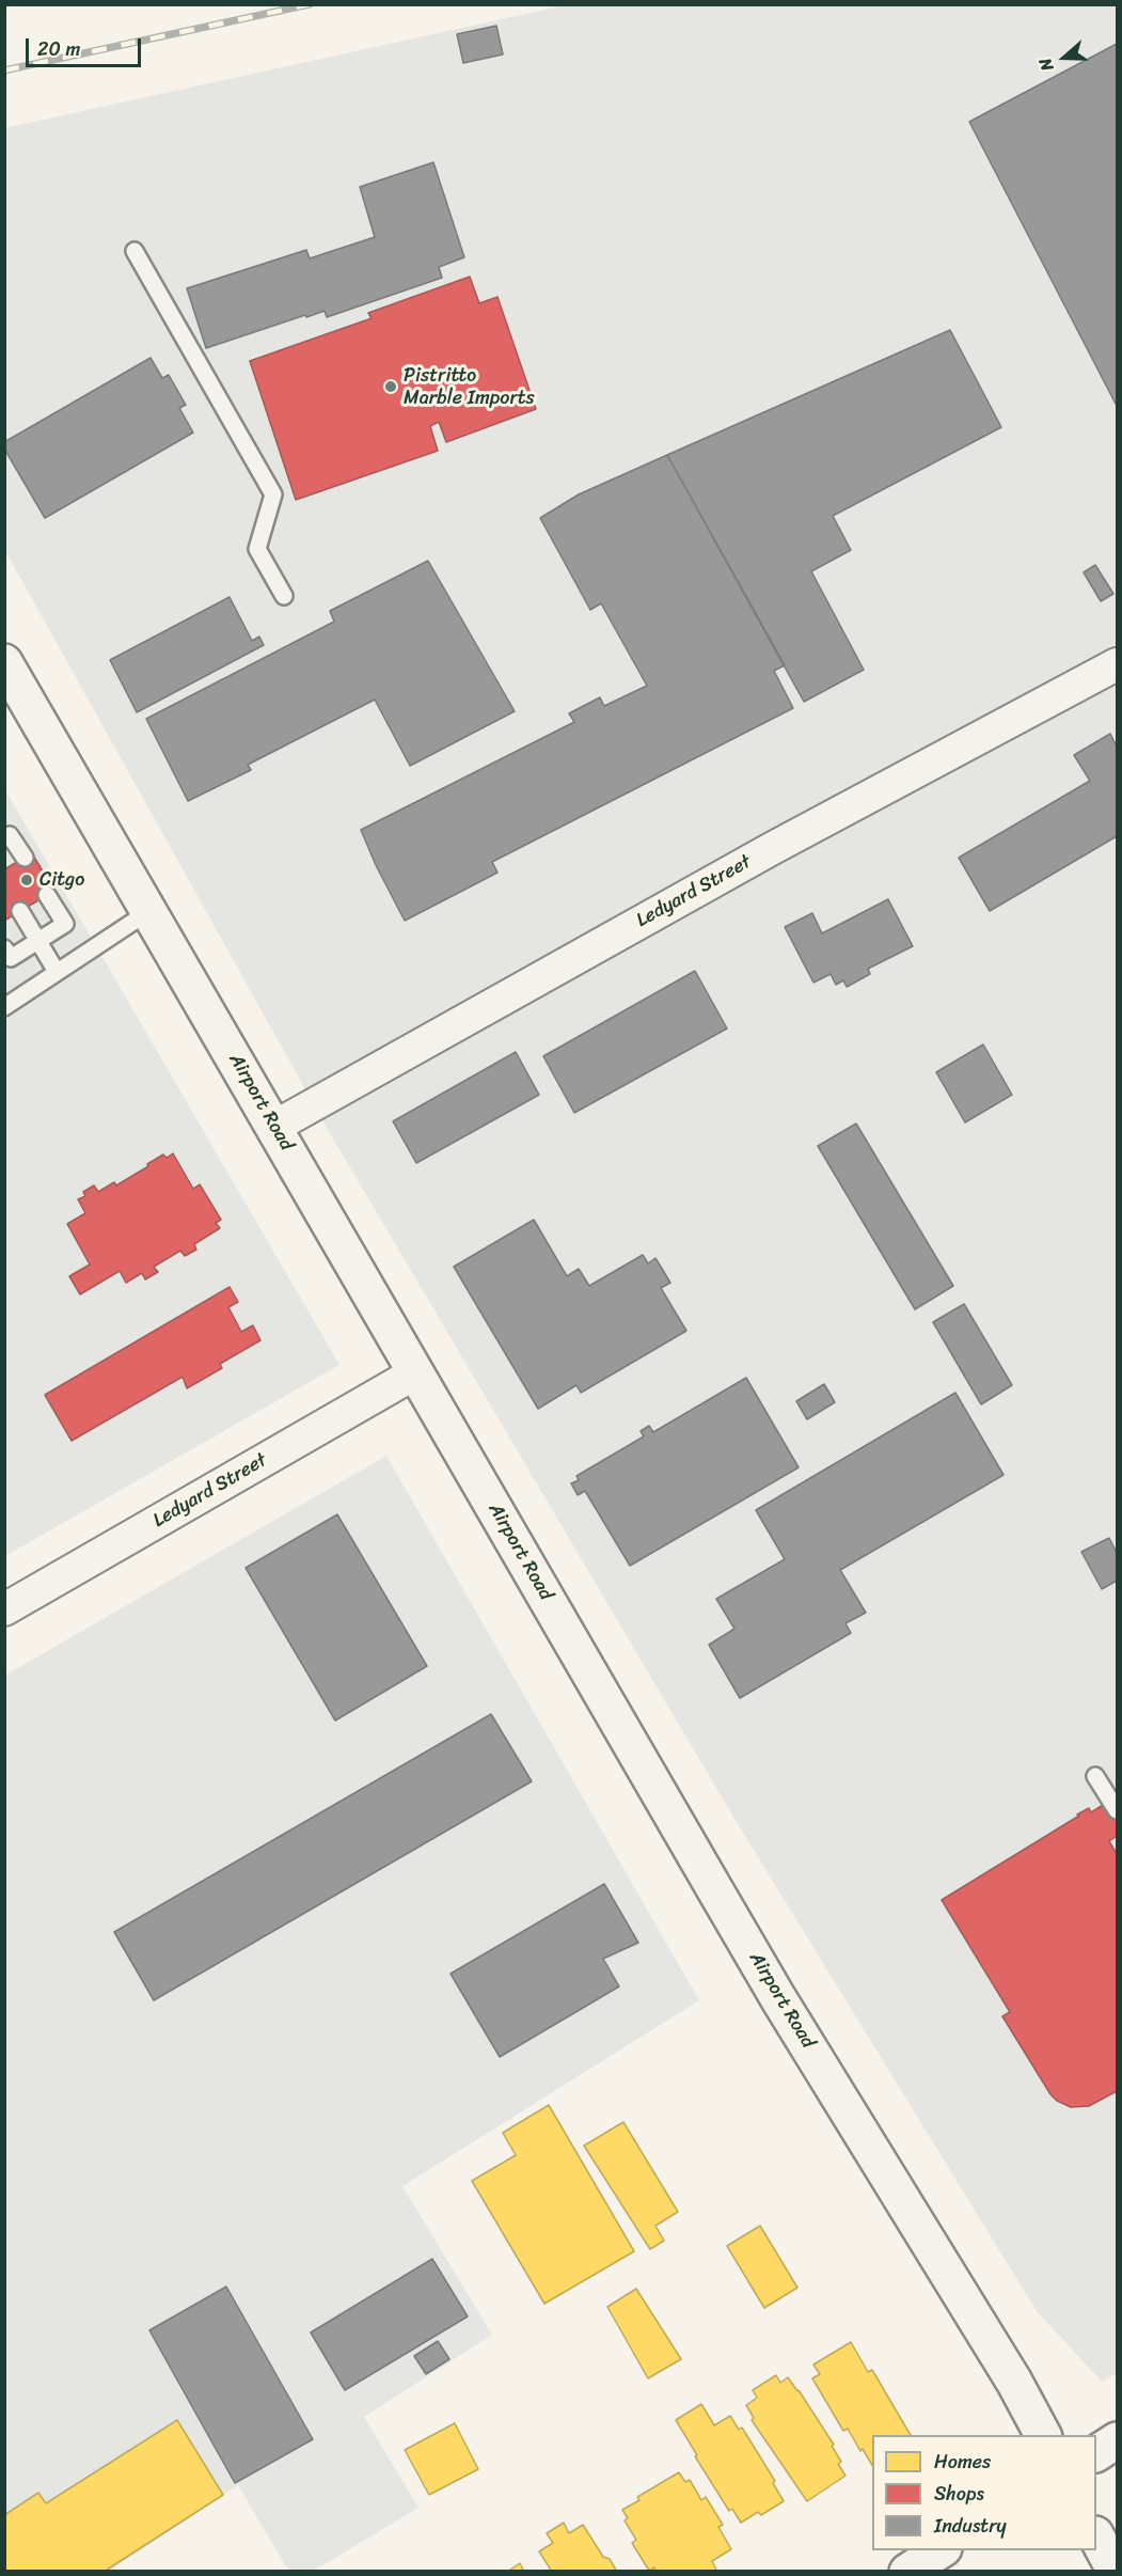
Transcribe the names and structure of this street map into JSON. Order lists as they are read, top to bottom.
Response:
{
  "streets": {
    "main road": ["Airport Road"],
    "street": ["Ledyard Street"]
  },
  "crossings": [
    ["Ledyard Street", "Airport Road"]
  ],
  "places": ["Pistritto Marble Imports", "Citgo"],
  "legend": ["Homes", "Shops", "Industry"],
  "scale_bar": "20 m",
  "north": "left"
}
